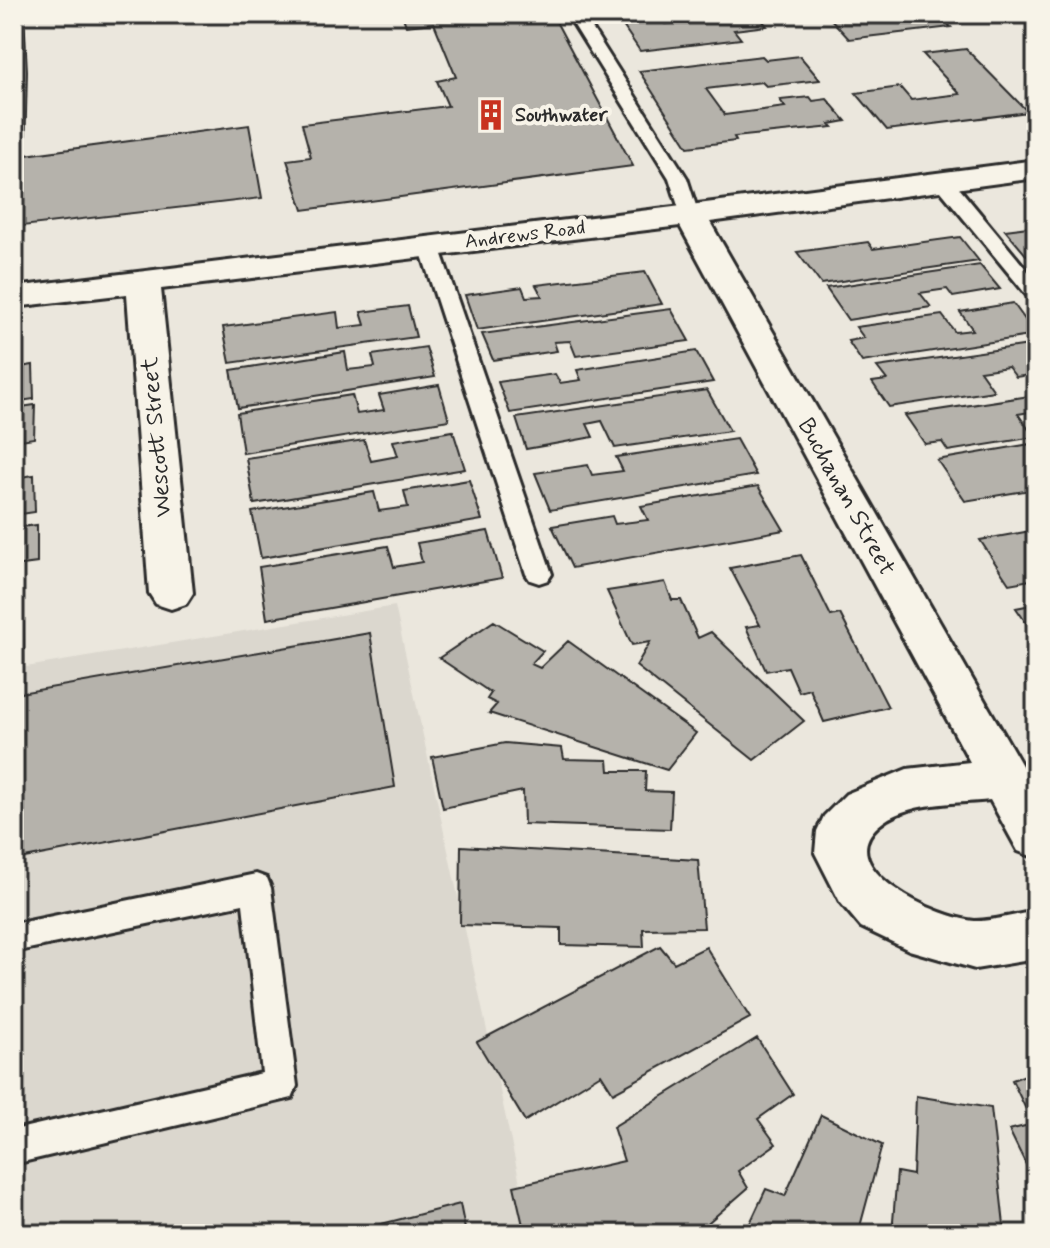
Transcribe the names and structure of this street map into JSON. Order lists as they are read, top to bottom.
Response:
{
  "streets": {
    "street": ["Andrews Road", "Wescott Street", "Buchanan Street"]
  },
  "crossings": [
    ["Andrews Road", "Wescott Street"],
    ["Andrews Road", "Buchanan Street"]
  ],
  "places": {
    "building": ["Southwater"]
  }
}
